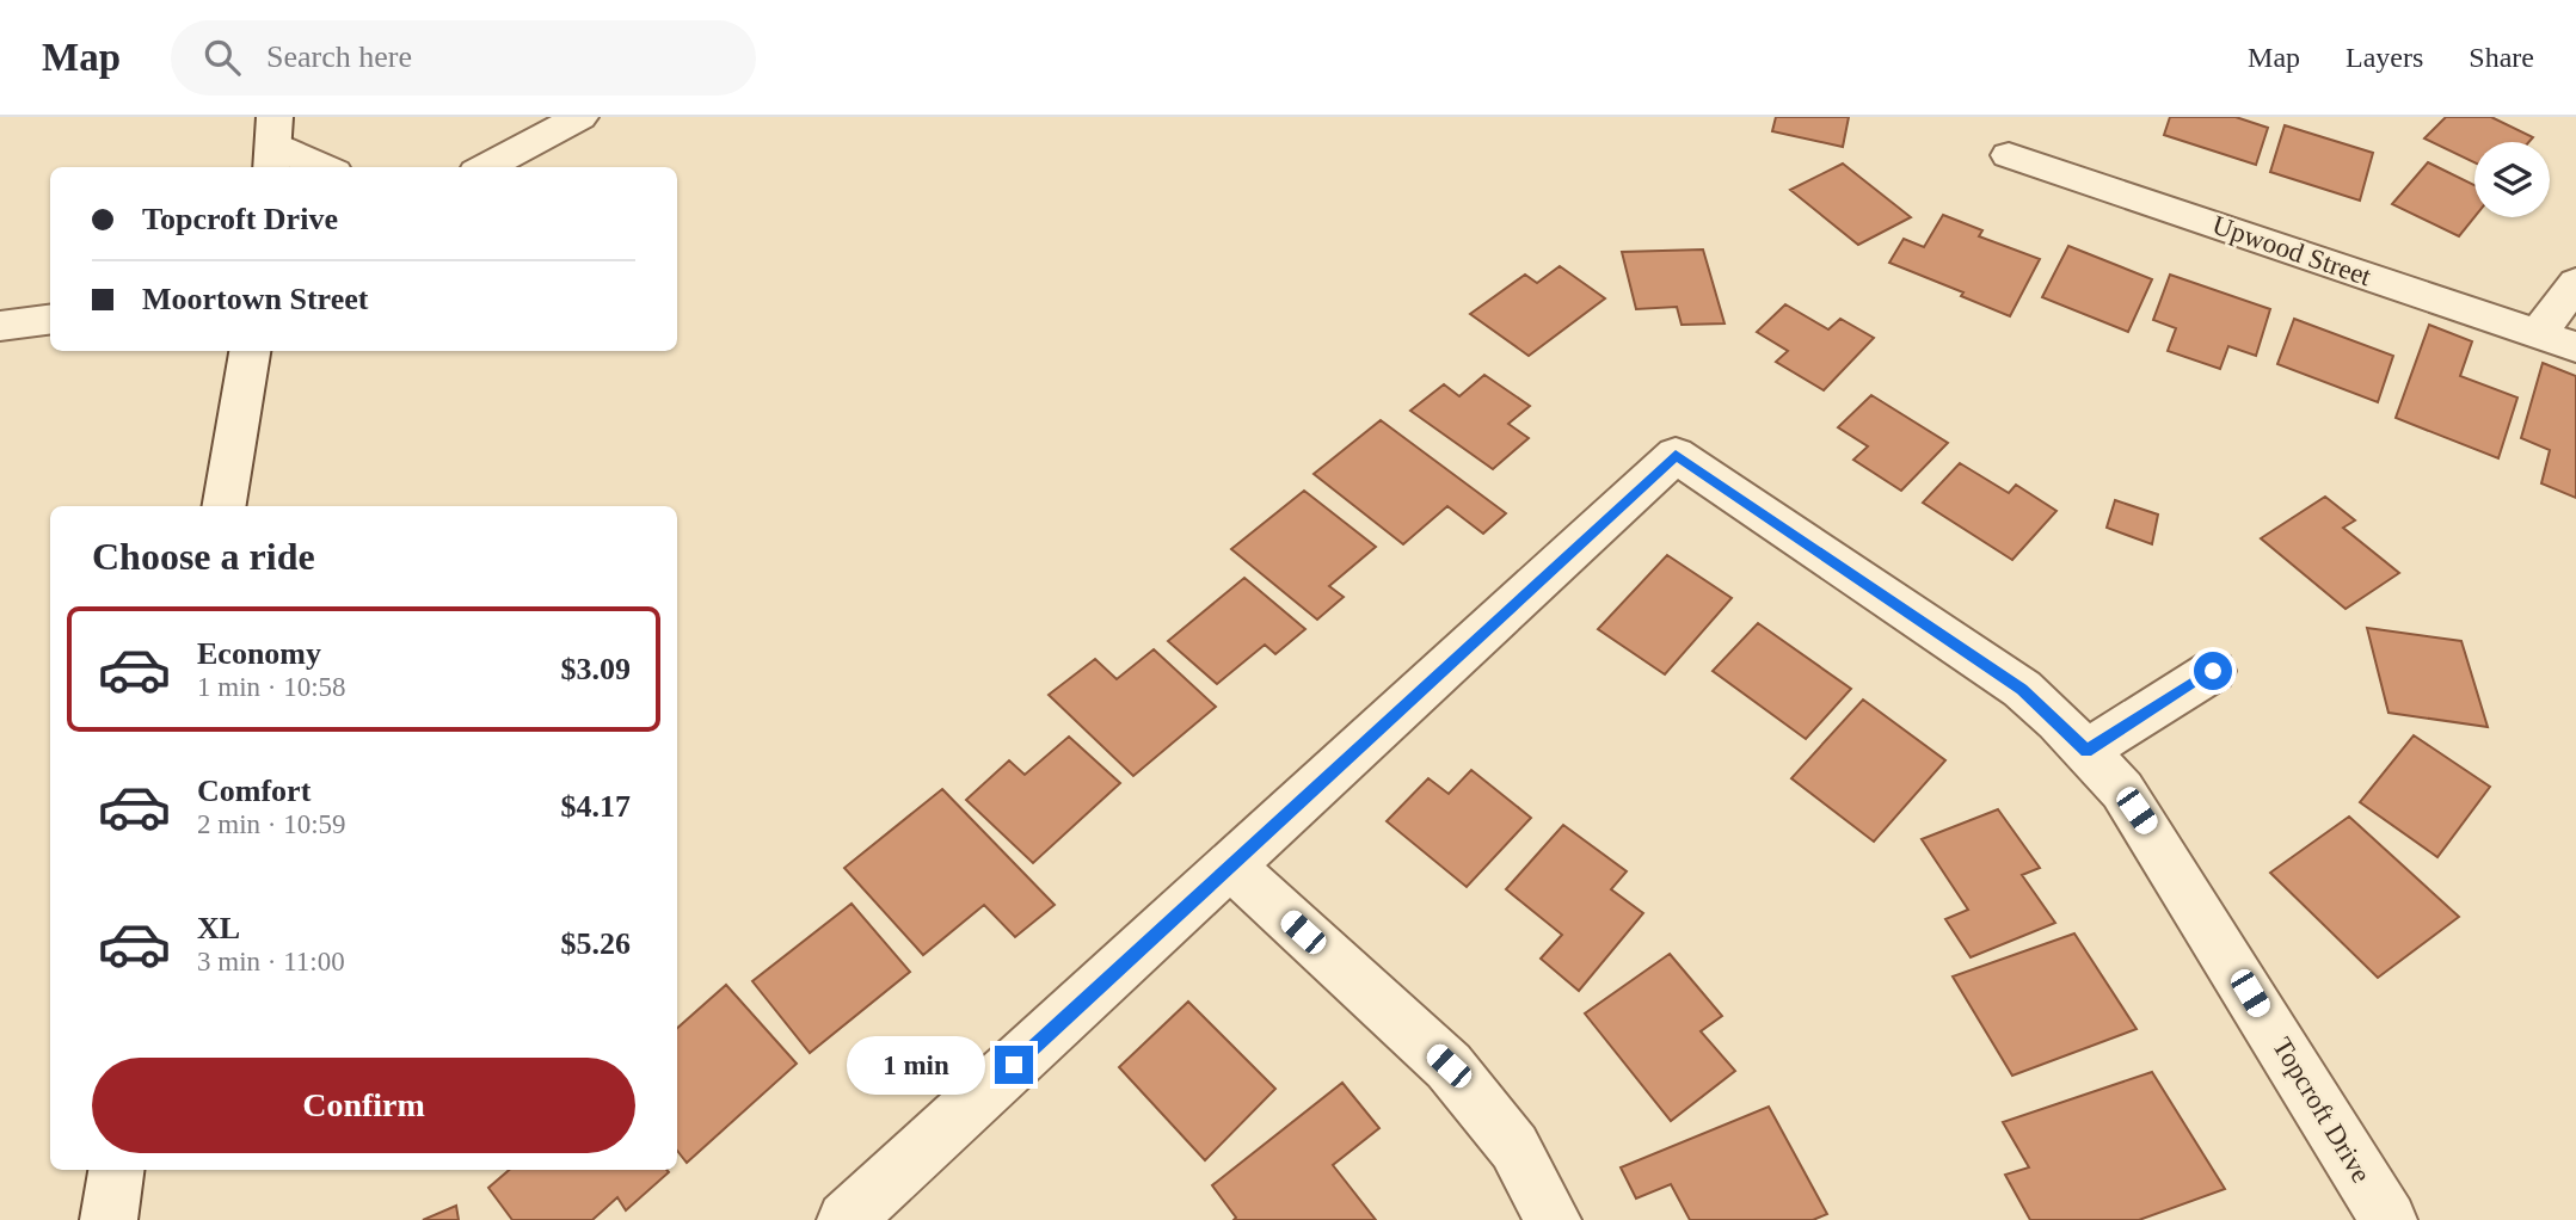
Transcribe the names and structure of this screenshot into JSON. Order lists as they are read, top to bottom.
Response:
{
  "streets": {
    "street": ["Upwood Street", "Topcroft Drive"]
  },
  "page": {
    "header": "Map",
    "search": "Search here",
    "nav": ["Map", "Layers", "Share"],
    "banner": ["Topcroft Drive", "Moortown Street"],
    "heading": "Choose a ride",
    "list": [
      {
        "name": "Economy",
        "note": "1 min · 10:58",
        "value": "$3.09"
      },
      {
        "name": "Comfort",
        "note": "2 min · 10:59",
        "value": "$4.17"
      },
      {
        "name": "XL",
        "note": "3 min · 11:00",
        "value": "$5.26"
      }
    ],
    "bubble": "1 min",
    "buttons": "Confirm"
  }
}
